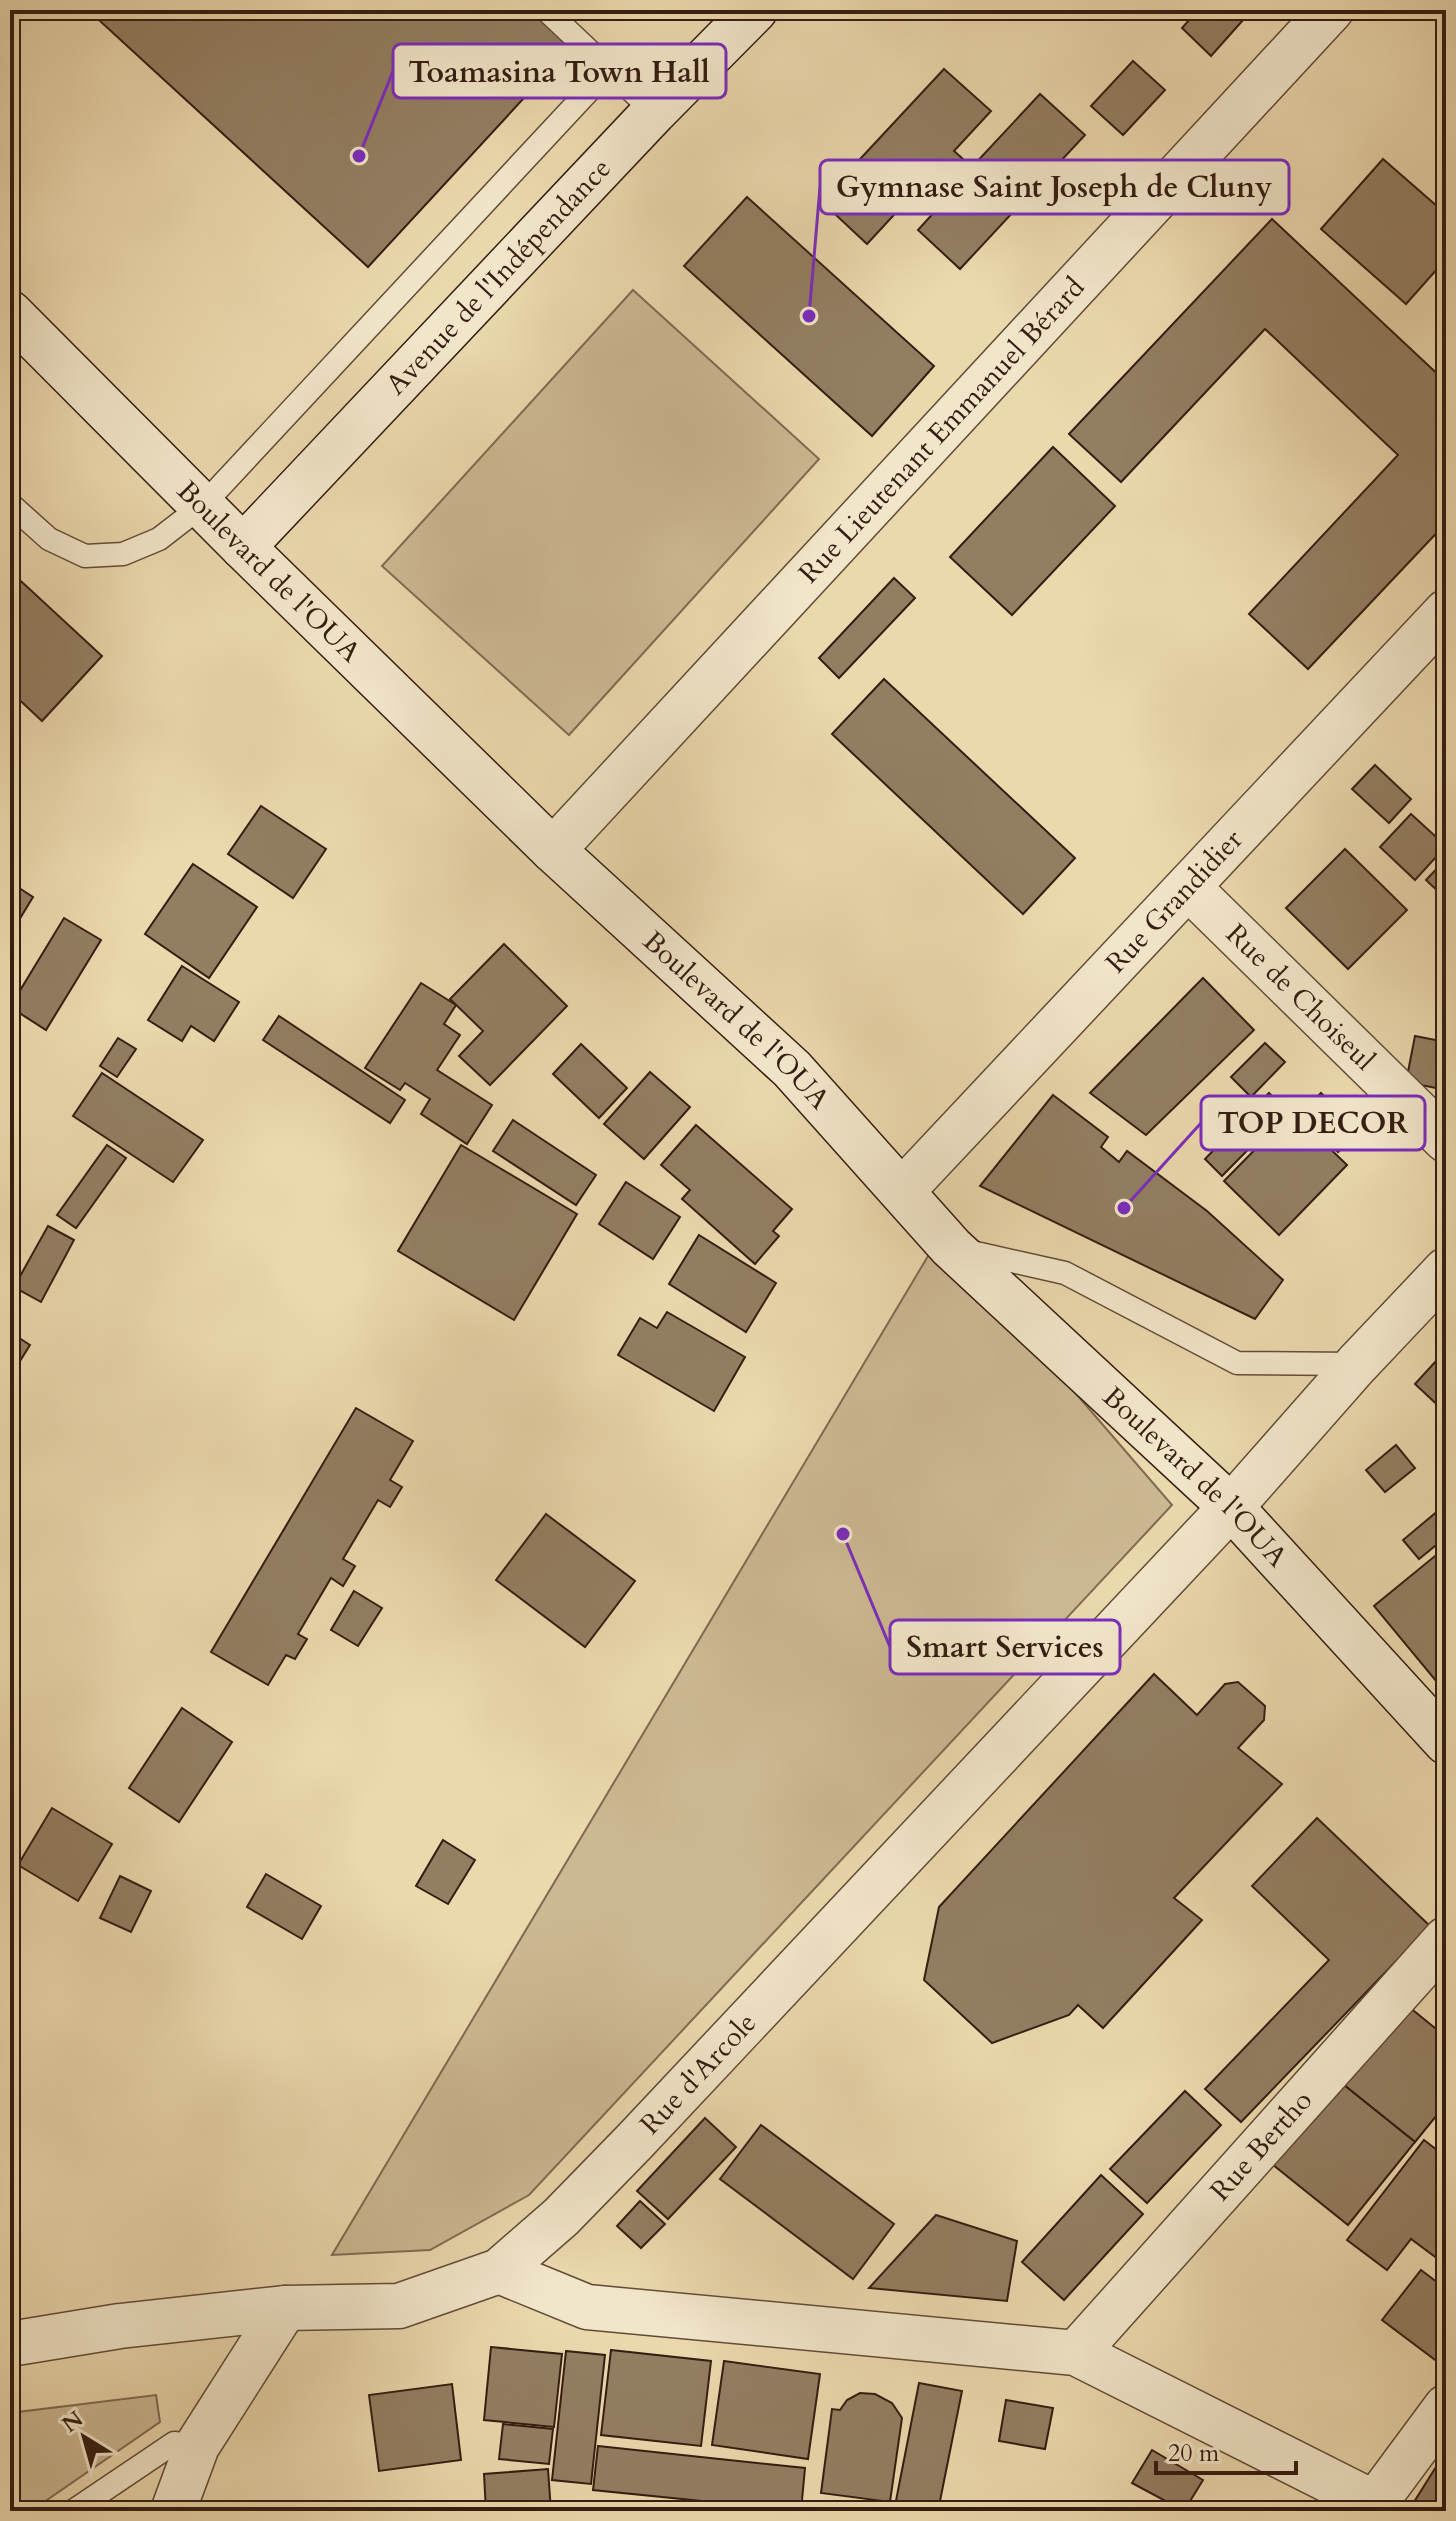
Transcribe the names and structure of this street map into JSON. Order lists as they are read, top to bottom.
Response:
{
  "streets": {
    "street": [
      "Avenue de l'Indépendance",
      "Rue Lieutenant Emmanuel Bérard",
      "Boulevard de l'OUA",
      "Rue Grandidier",
      "Rue de Choiseul",
      "Rue d'Arcole",
      "Rue Bertho"
    ]
  },
  "crossings": [
    ["Avenue de l'Indépendance", "Boulevard de l'OUA"],
    ["Rue Lieutenant Emmanuel Bérard", "Boulevard de l'OUA"],
    ["Boulevard de l'OUA", "Rue Grandidier"],
    ["Boulevard de l'OUA", "Rue d'Arcole"],
    ["Rue Grandidier", "Rue de Choiseul"]
  ],
  "places": [
    "Toamasina Town Hall",
    "Gymnase Saint Joseph de Cluny",
    "TOP DECOR",
    "Smart Services"
  ],
  "scale_bar": "20 m",
  "north": "top left"
}
